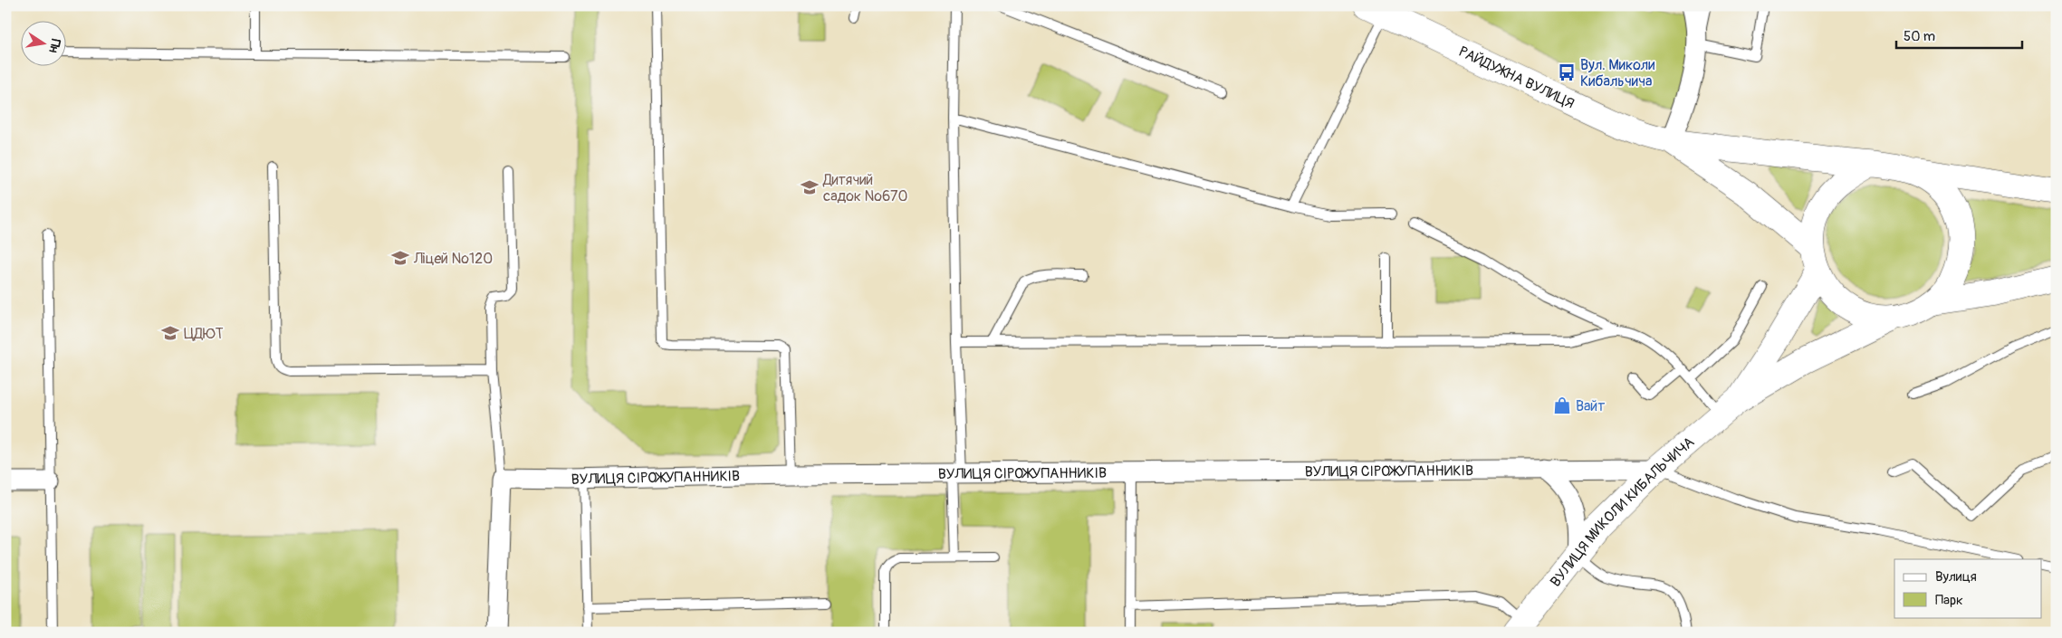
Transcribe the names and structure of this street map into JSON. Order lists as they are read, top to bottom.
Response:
{
  "streets": {
    "street": ["РАЙДУЖНА ВУЛИЦЯ", "ВУЛИЦЯ СІРОЖУПАННИКІВ", "ВУЛИЦЯ МИКОЛИ КИБАЛЬЧИЧА"]
  },
  "crossings": [
    ["РАЙДУЖНА ВУЛИЦЯ", "ВУЛИЦЯ МИКОЛИ КИБАЛЬЧИЧА"],
    ["ВУЛИЦЯ СІРОЖУПАННИКІВ", "ВУЛИЦЯ МИКОЛИ КИБАЛЬЧИЧА"]
  ],
  "places": {
    "bus stop": ["Вул. Миколи Кибальчича"],
    "school or university": ["Дитячий садок №670", "Ліцей №120", "ЦДЮТ"],
    "shop": ["Вайт"]
  },
  "legend": ["Вулиця", "Парк"],
  "scale_bar": "50 m",
  "north": "right"
}
